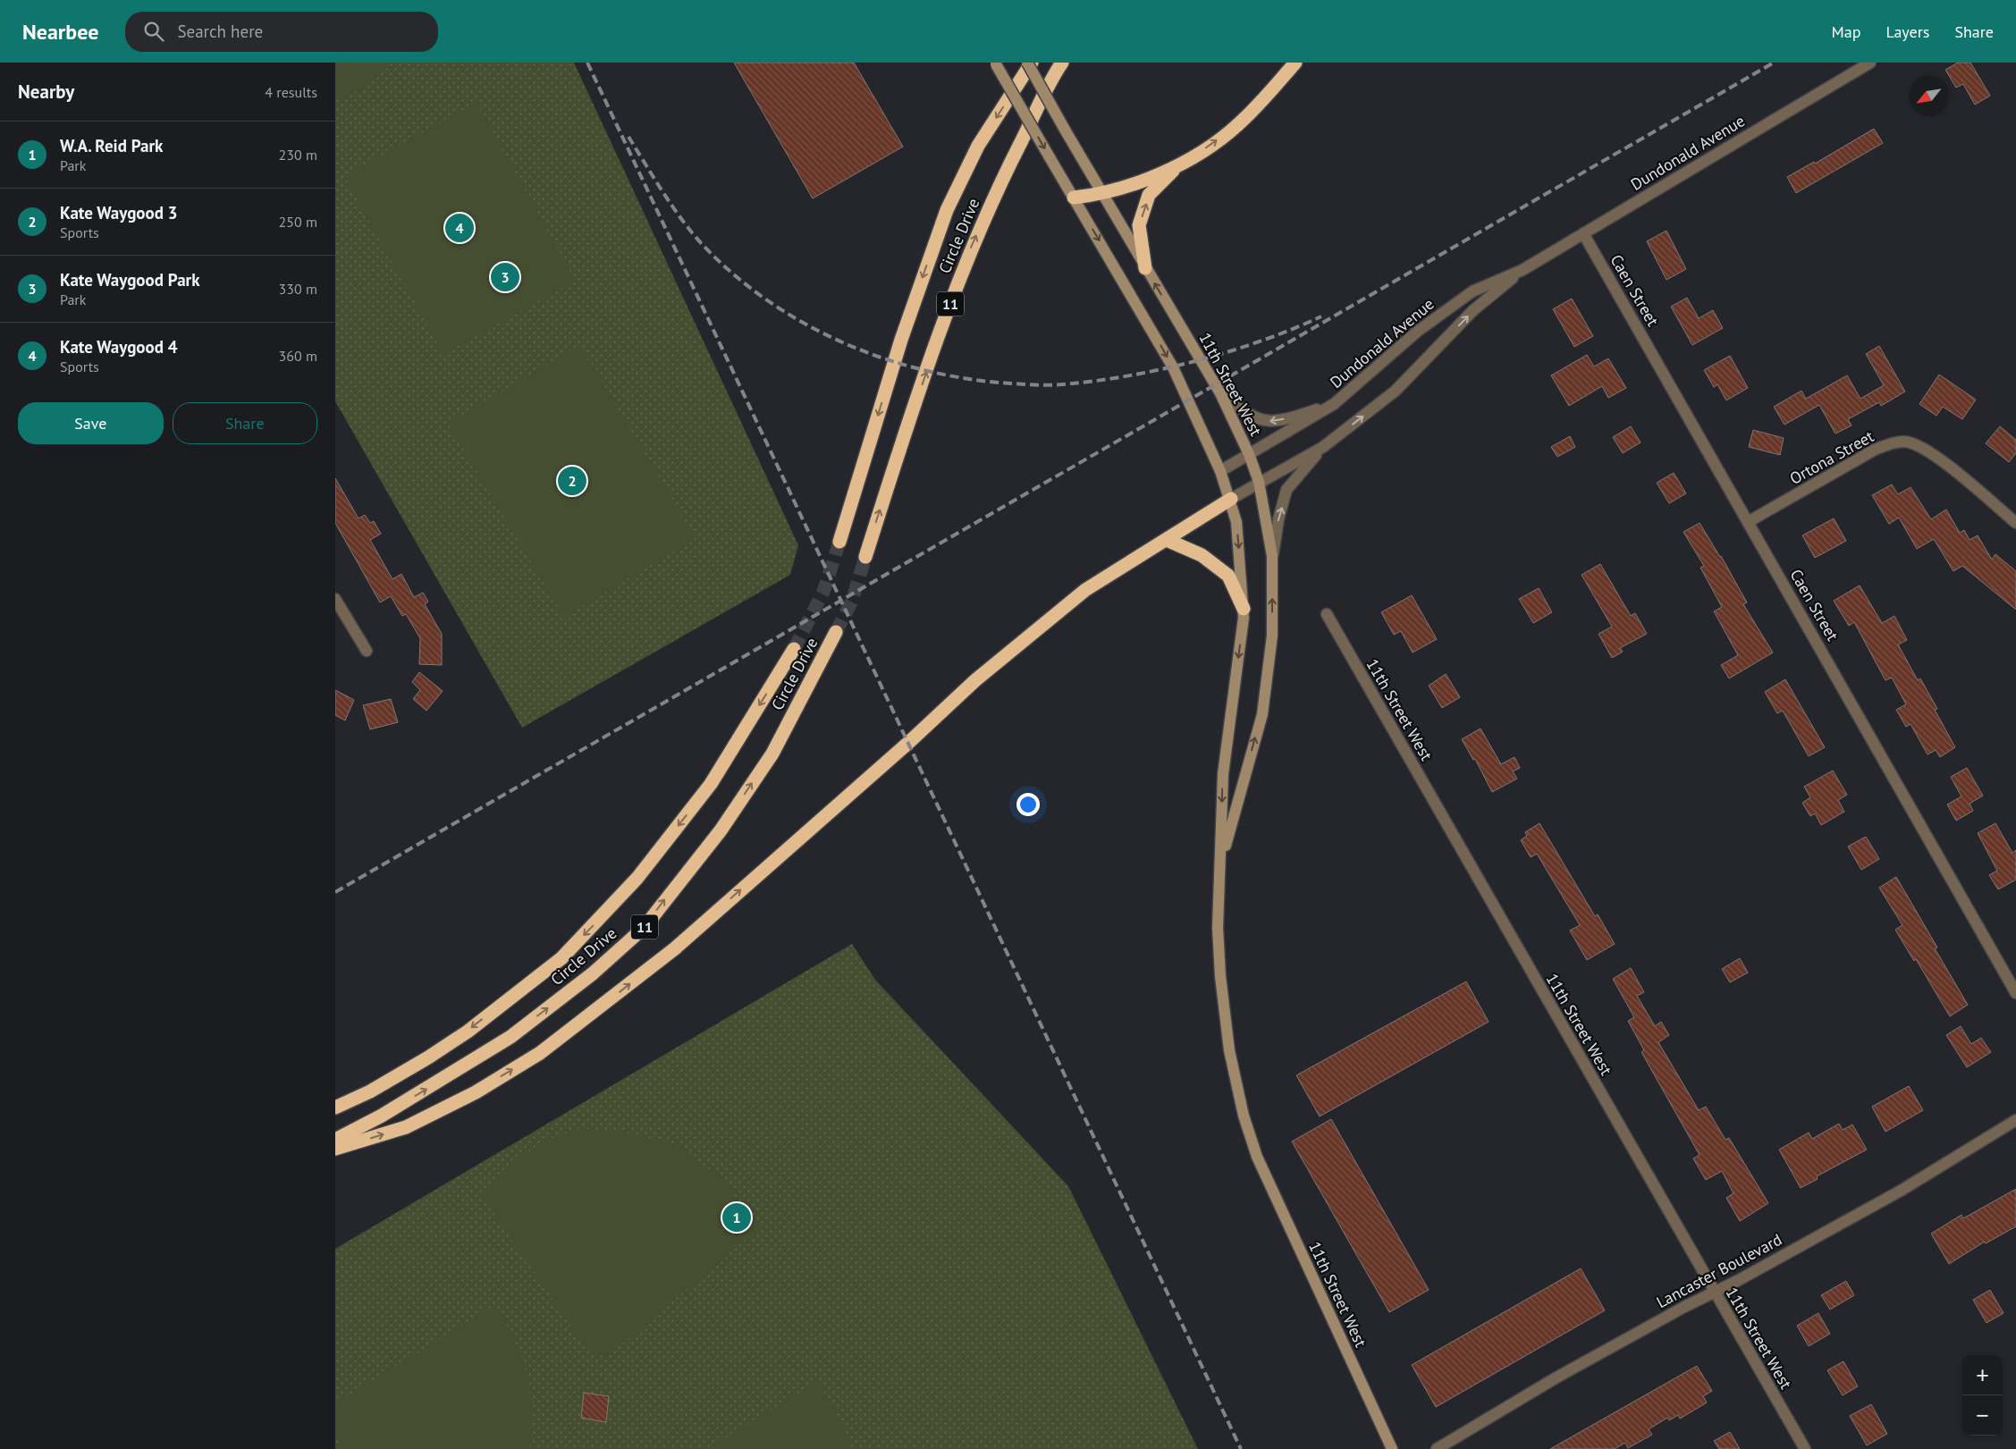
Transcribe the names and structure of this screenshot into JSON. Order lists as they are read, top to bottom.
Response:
{
  "streets": {
    "highway": ["Circle Drive", "11"],
    "main road": ["11th Street West"],
    "street": [
      "Dundonald Avenue",
      "Caen Street",
      "Ortona Street",
      "Lancaster Boulevard"
    ]
  },
  "crossings": [
    ["Dundonald Avenue", "Caen Street"],
    ["Dundonald Avenue", "11th Street West"],
    ["Caen Street", "Ortona Street"],
    ["11th Street West", "Lancaster Boulevard"]
  ],
  "north": "bottom left",
  "page": {
    "header": "Nearbee",
    "search": "Search here",
    "nav": ["Map", "Layers", "Share"],
    "heading": ["Nearby", "4 results"],
    "list": [
      {
        "mark": "1",
        "name": "W.A. Reid Park",
        "note": "Park",
        "value": "230 m"
      },
      {
        "mark": "2",
        "name": "Kate Waygood 3",
        "note": "Sports",
        "value": "250 m"
      },
      {
        "mark": "3",
        "name": "Kate Waygood Park",
        "note": "Park",
        "value": "330 m"
      },
      {
        "mark": "4",
        "name": "Kate Waygood 4",
        "note": "Sports",
        "value": "360 m"
      }
    ],
    "pins": [
      "4",
      "3",
      "2",
      "1"
    ],
    "buttons": ["Save", "Share"],
    "map_buttons": ["+", "−"]
  }
}
